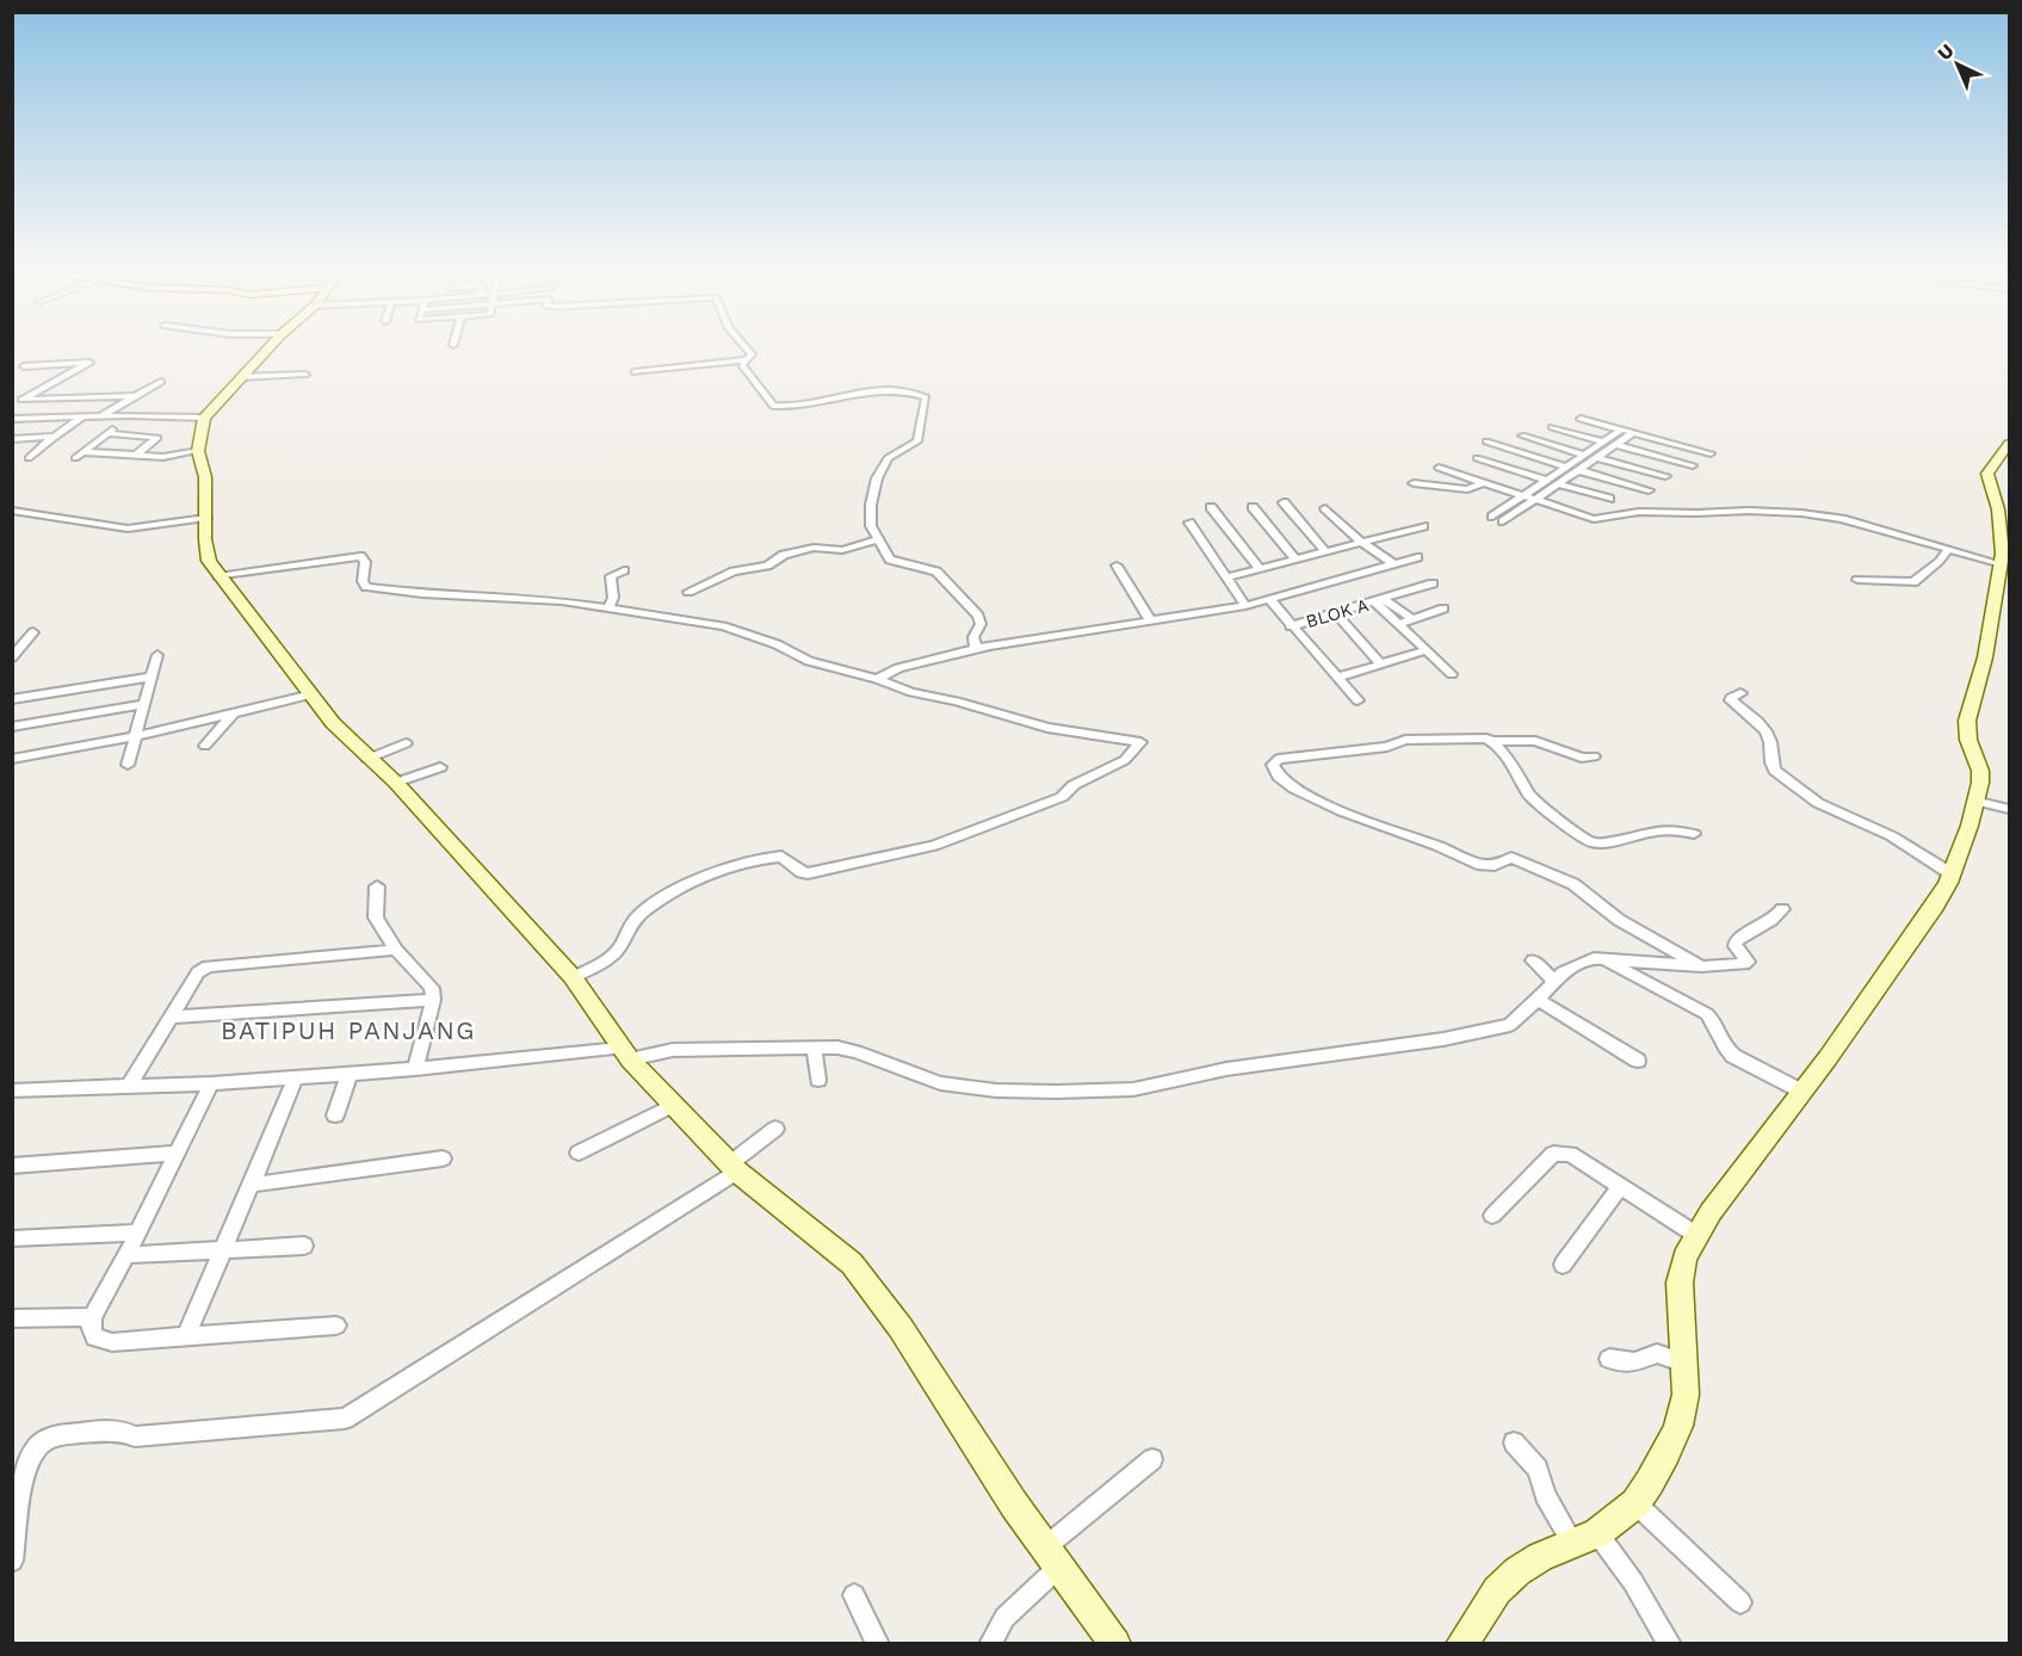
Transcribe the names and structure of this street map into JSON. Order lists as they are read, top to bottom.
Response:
{
  "streets": {
    "street": ["BLOK A"]
  },
  "districts": ["BATIPUH PANJANG"],
  "north": "top left"
}
